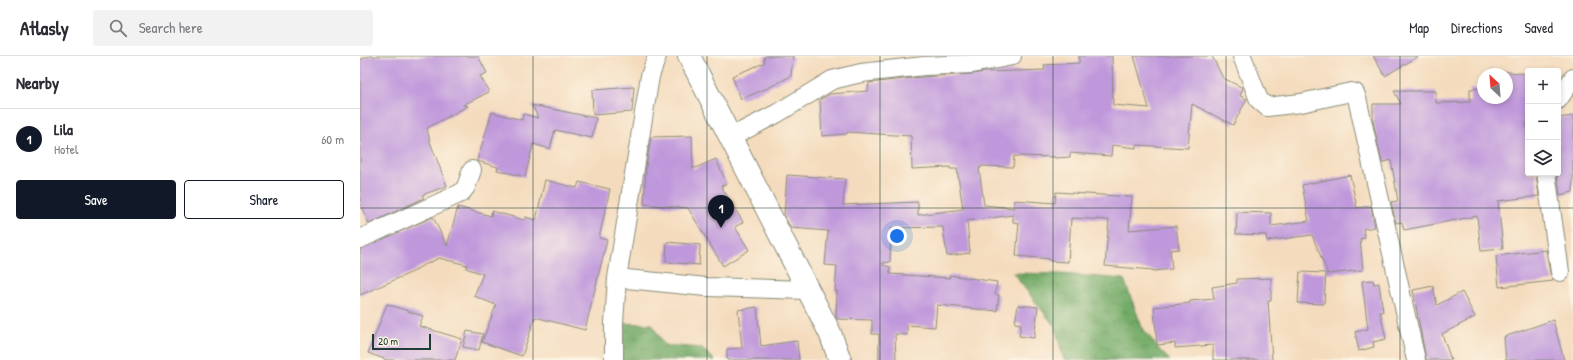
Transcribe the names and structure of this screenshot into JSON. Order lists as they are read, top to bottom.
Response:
{
  "scale_bar": "20 m",
  "north": "top left",
  "page": {
    "header": "Atlasly",
    "search": "Search here",
    "nav": ["Map", "Directions", "Saved"],
    "heading": "Nearby",
    "map_buttons": ["+", "−"],
    "list": [
      {
        "mark": "1",
        "name": "Lila",
        "note": "Hotel",
        "value": "60 m"
      }
    ],
    "buttons": ["Save", "Share"],
    "pins": "1",
    "scale": "20 m"
  }
}
